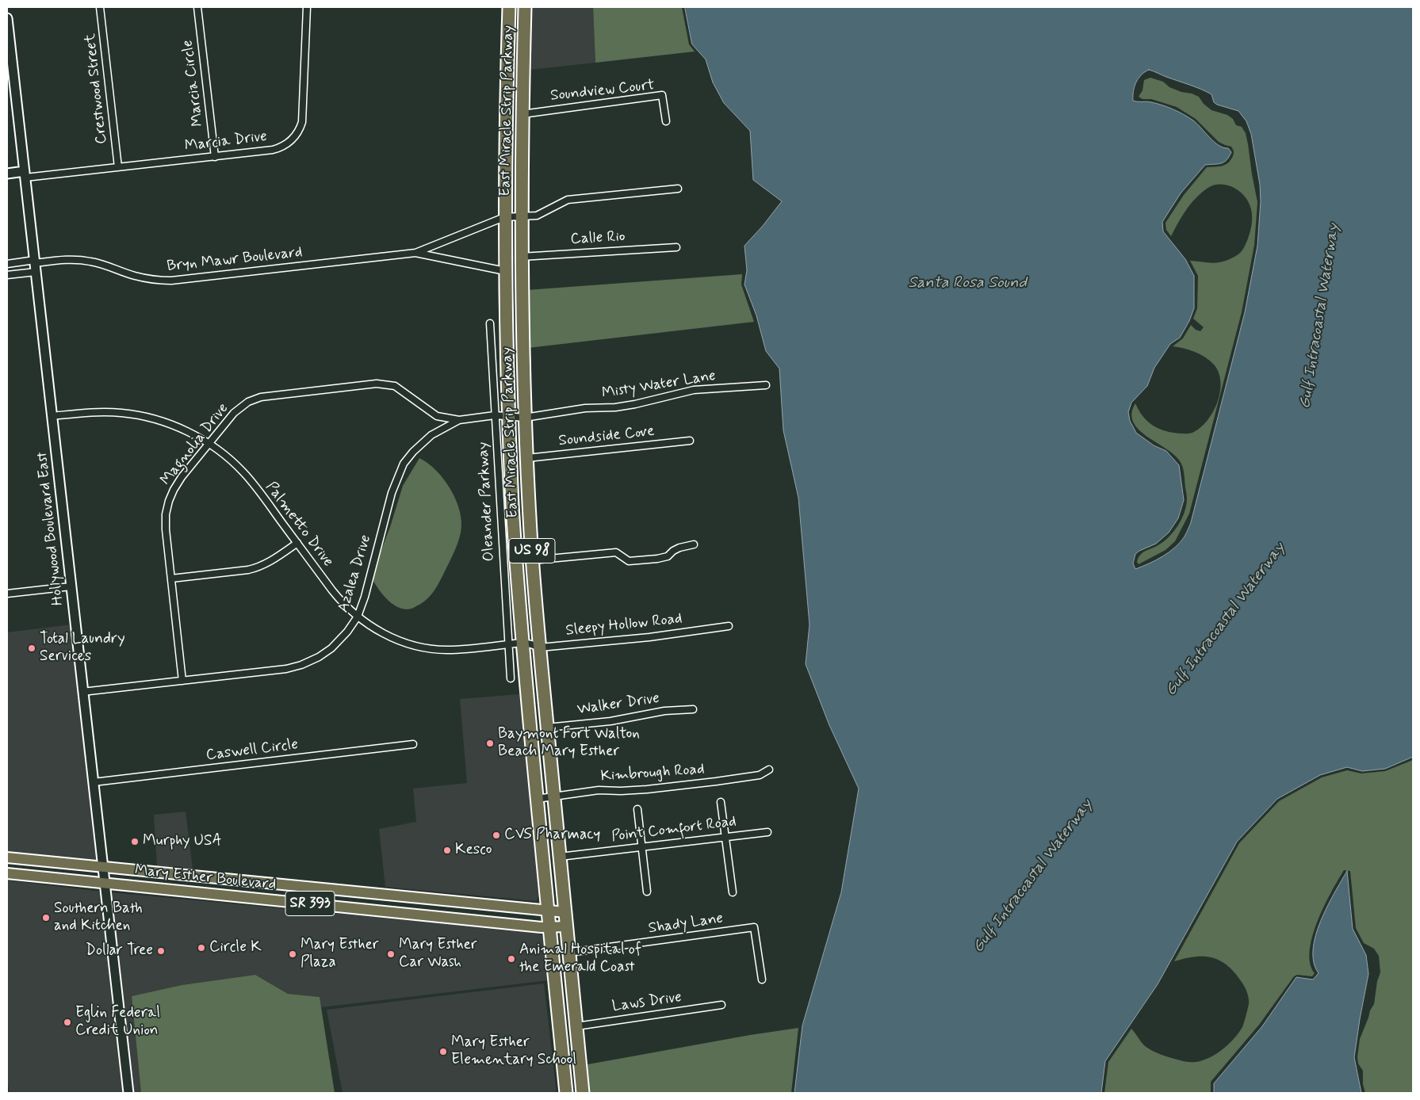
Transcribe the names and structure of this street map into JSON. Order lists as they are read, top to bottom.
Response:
{
  "streets": {
    "highway": ["East Miracle Strip Parkway", "US 98"],
    "main road": ["Mary Esther Boulevard", "SR 393"],
    "street": [
      "Marcia Circle",
      "Crestwood Street",
      "Soundview Court",
      "Marcia Drive",
      "Calle Rio",
      "Bryn Mawr Boulevard",
      "Misty Water Lane",
      "Soundside Cove",
      "Magnolia Drive",
      "Oleander Parkway",
      "Palmetto Drive",
      "Hollywood Boulevard East",
      "Azalea Drive",
      "Sleepy Hollow Road",
      "Walker Drive",
      "Caswell Circle",
      "Kimbrough Road",
      "Point Comfort Road",
      "Shady Lane",
      "Laws Drive"
    ]
  },
  "crossings": [
    ["Marcia Circle", "Marcia Drive"],
    ["Crestwood Street", "Marcia Drive"],
    ["Soundview Court", "East Miracle Strip Parkway"],
    ["East Miracle Strip Parkway", "Calle Rio"],
    ["East Miracle Strip Parkway", "Bryn Mawr Boulevard"],
    ["East Miracle Strip Parkway", "Misty Water Lane"],
    ["East Miracle Strip Parkway", "Soundside Cove"],
    ["East Miracle Strip Parkway", "Palmetto Drive"],
    ["East Miracle Strip Parkway", "Azalea Drive"],
    ["East Miracle Strip Parkway", "Sleepy Hollow Road"],
    ["East Miracle Strip Parkway", "Walker Drive"],
    ["East Miracle Strip Parkway", "Kimbrough Road"],
    ["East Miracle Strip Parkway", "Point Comfort Road"],
    ["East Miracle Strip Parkway", "Mary Esther Boulevard"],
    ["East Miracle Strip Parkway", "Shady Lane"],
    ["East Miracle Strip Parkway", "Laws Drive"],
    ["Marcia Drive", "Hollywood Boulevard East"],
    ["Bryn Mawr Boulevard", "Hollywood Boulevard East"],
    ["Misty Water Lane", "Azalea Drive"],
    ["Magnolia Drive", "Palmetto Drive"],
    ["Magnolia Drive", "Azalea Drive"],
    ["Oleander Parkway", "Palmetto Drive"],
    ["Oleander Parkway", "Azalea Drive"],
    ["Palmetto Drive", "Hollywood Boulevard East"],
    ["Palmetto Drive", "Azalea Drive"],
    ["Palmetto Drive", "Sleepy Hollow Road"],
    ["Hollywood Boulevard East", "Azalea Drive"],
    ["Hollywood Boulevard East", "Caswell Circle"],
    ["Hollywood Boulevard East", "Mary Esther Boulevard"]
  ],
  "water": ["Santa Rosa Sound", "Gulf Intracoastal Waterway"],
  "places": [
    "Total Laundry Services",
    "Baymont Fort Walton Beach Mary Esther",
    "CVS Pharmacy",
    "Murphy USA",
    "Kesco",
    "Southern Bath and Kitchen",
    "Circle K",
    "Dollar Tree",
    "Mary Esther Plaza",
    "Mary Esther Car Wash",
    "Animal Hospital of the Emerald Coast",
    "Eglin Federal Credit Union",
    "Mary Esther Elementary School"
  ]
}
